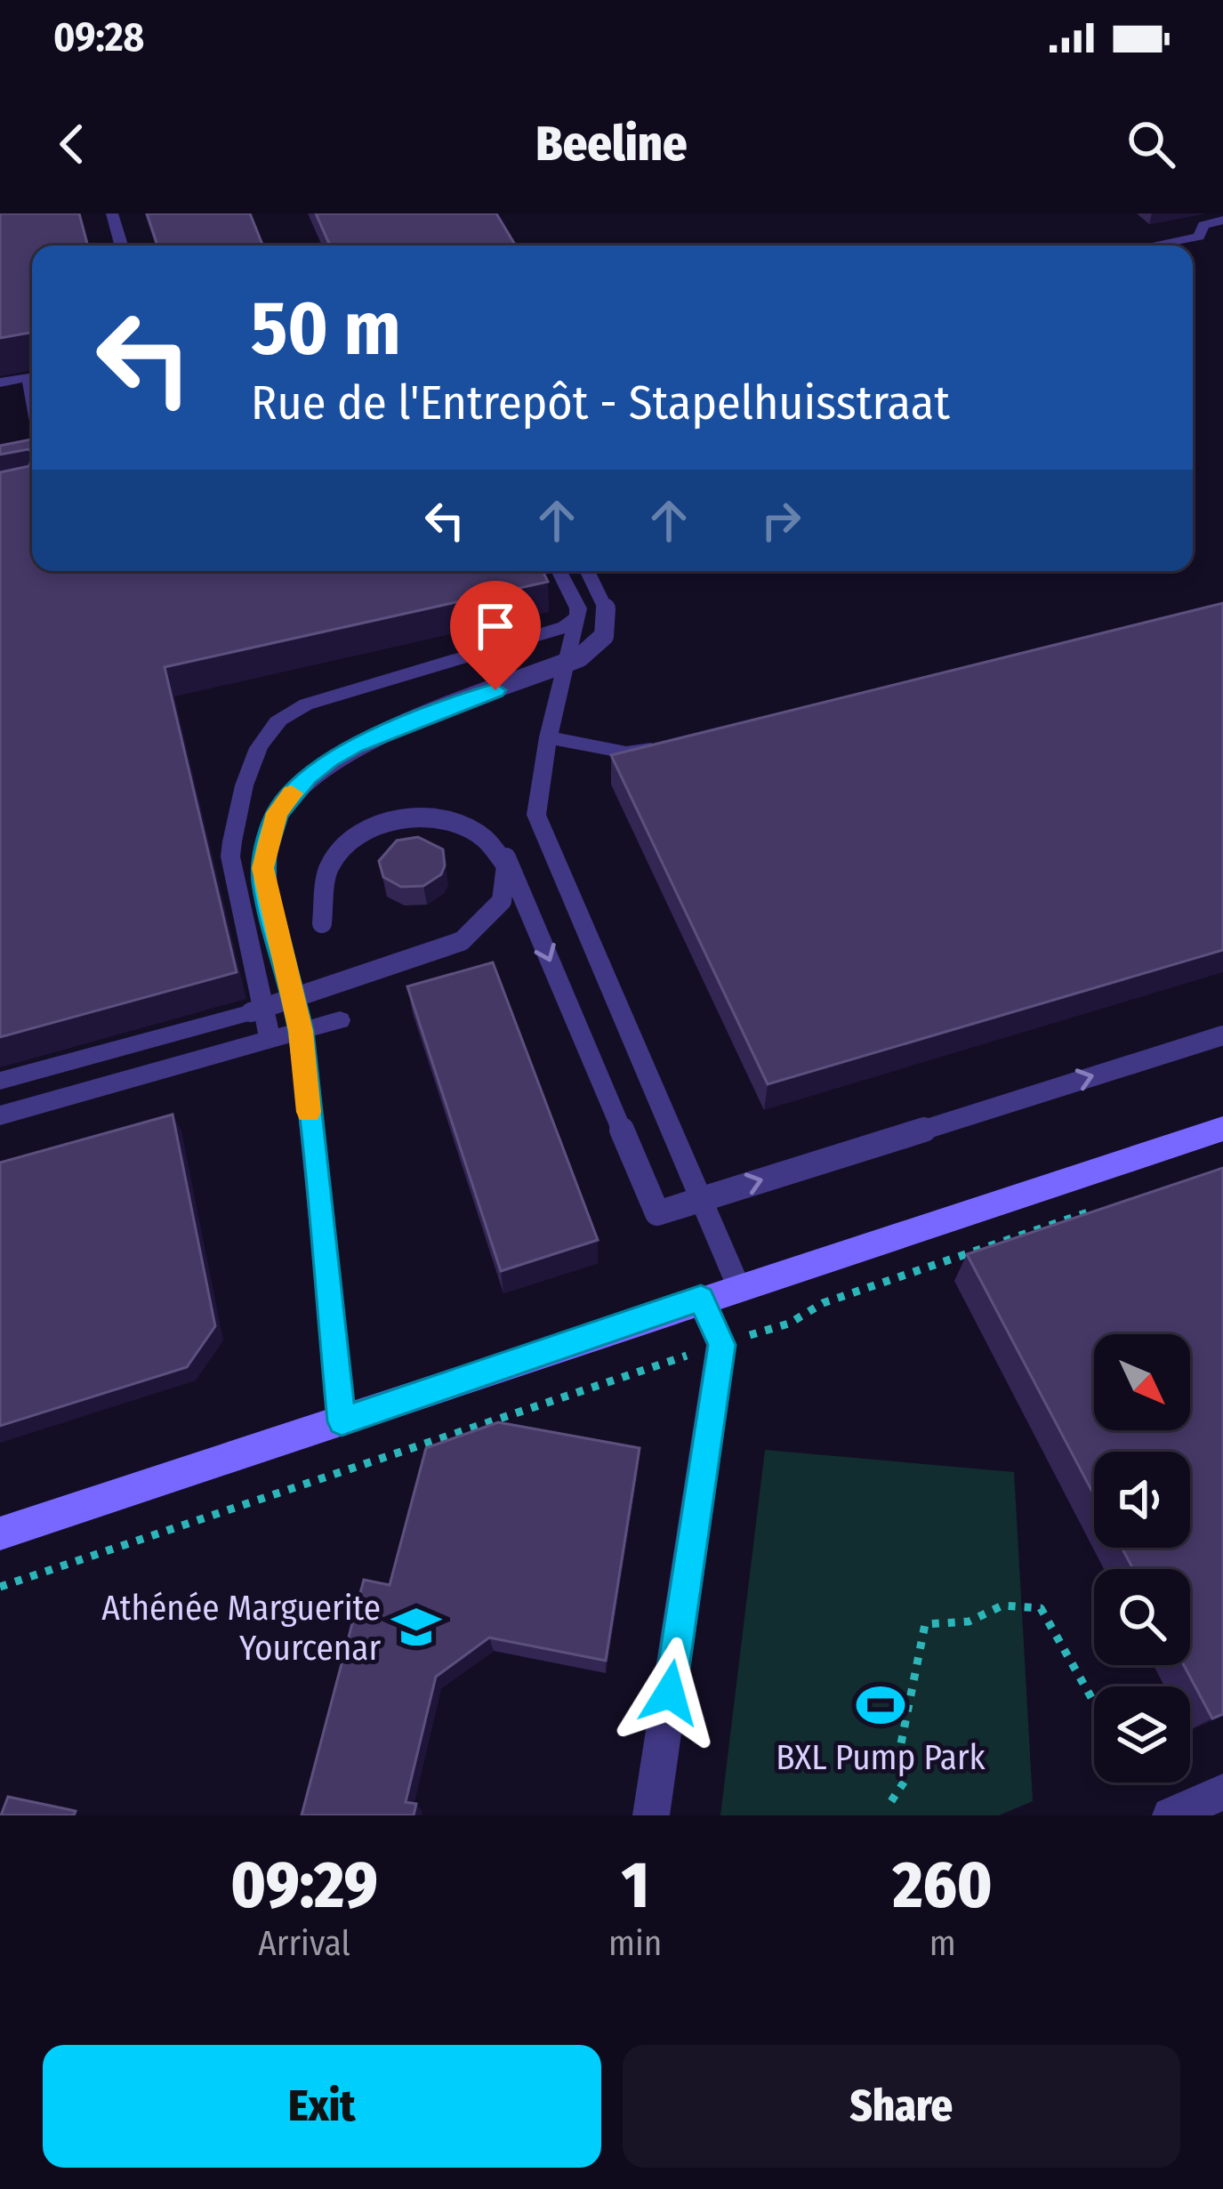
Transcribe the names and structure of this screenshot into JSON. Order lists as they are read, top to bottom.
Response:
{
  "places": {
    "school or university": ["Athénée Marguerite Yourcenar"],
    "sports": ["BXL Pump Park"]
  },
  "north": "bottom right",
  "page": {
    "status": "09:28",
    "header": "Beeline",
    "turn": ["50 m", "Rue de l'Entrepôt - Stapelhuisstraat"],
    "eta": [
      "09:29",
      "Arrival",
      "1",
      "min",
      "260",
      "m"
    ],
    "buttons": ["Exit", "Share"]
  }
}
